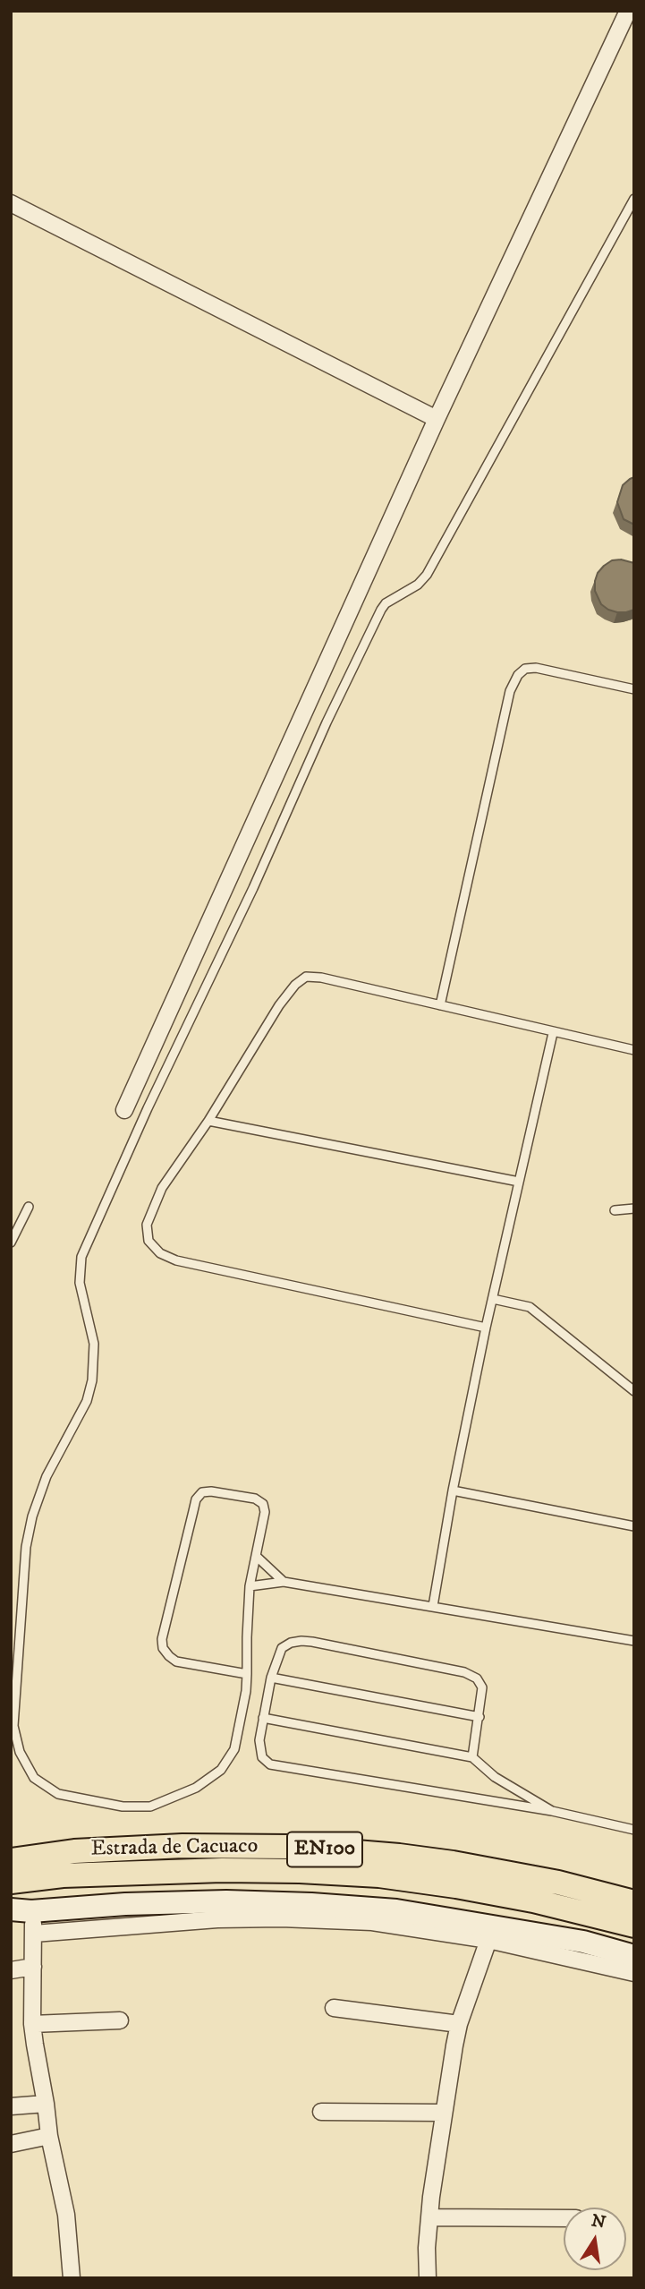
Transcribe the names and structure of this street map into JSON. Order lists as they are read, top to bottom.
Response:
{
  "streets": {
    "main road": ["Estrada de Cacuaco", "EN100"]
  },
  "north": "top"
}
